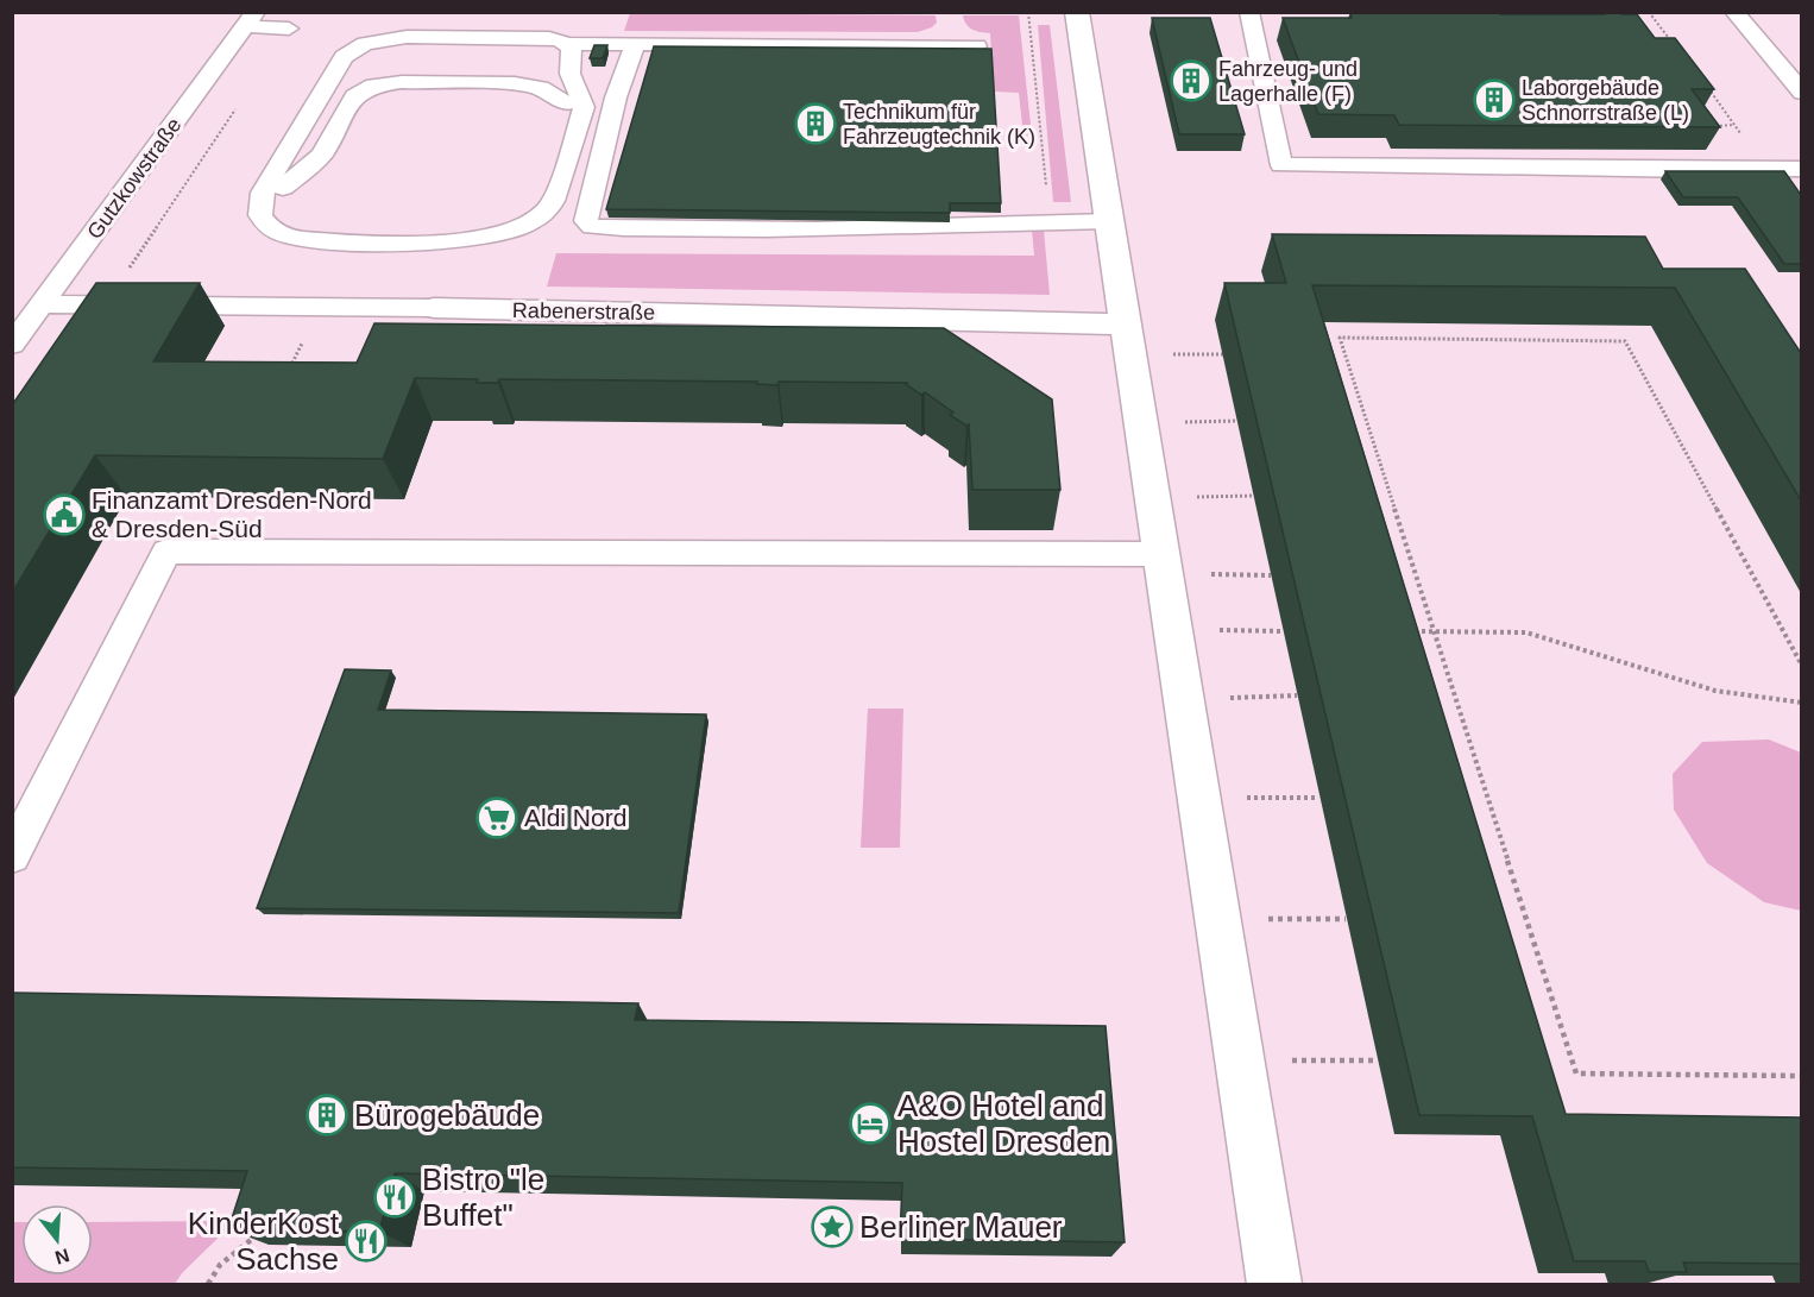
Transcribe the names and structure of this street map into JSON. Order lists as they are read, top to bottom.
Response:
{
  "streets": {
    "street": ["Rabenerstraße"],
    "lane": ["Gutzkowstraße"]
  },
  "crossings": [
    ["Gutzkowstraße", "Rabenerstraße"]
  ],
  "places": {
    "building": [
      "Fahrzeug- und Lagerhalle (F)",
      "Laborgebäude Schnorrstraße (L)",
      "Technikum für Fahrzeugtechnik (K)",
      "Bürogebäude"
    ],
    "public building": ["Finanzamt Dresden-Nord & Dresden-Süd"],
    "supermarket": ["Aldi Nord"],
    "hotel": ["A&O Hotel and Hostel Dresden"],
    "restaurant": ["Bistro \"le Buffet\"", "KinderKost Sachse"],
    "place": ["Berliner Mauer"]
  },
  "north": "bottom"
}
